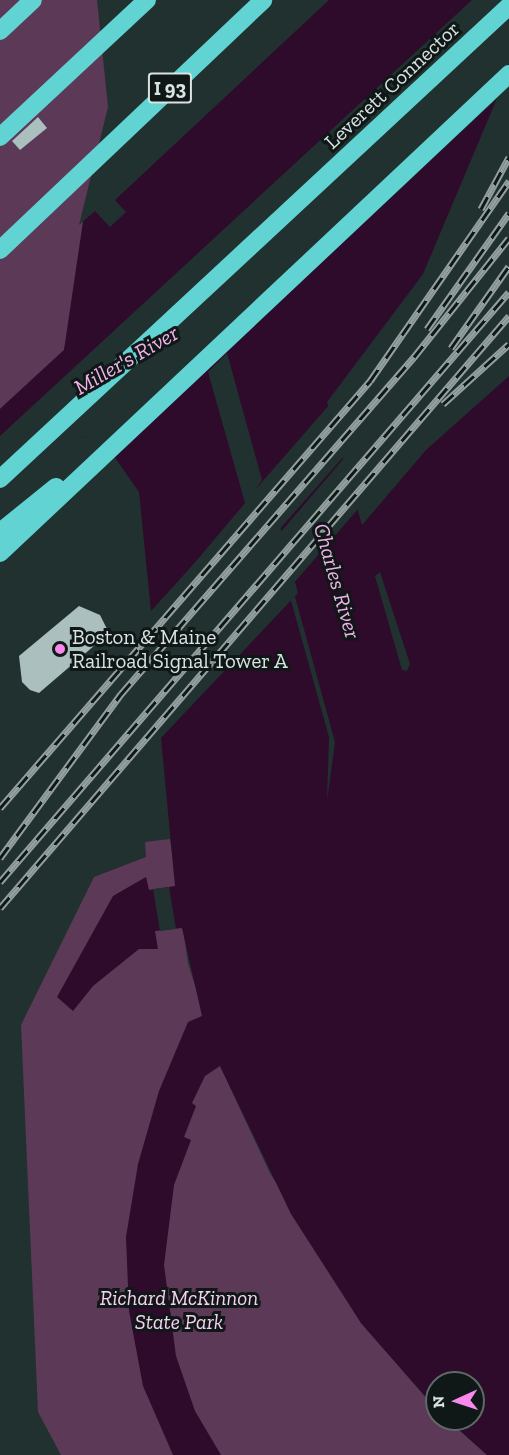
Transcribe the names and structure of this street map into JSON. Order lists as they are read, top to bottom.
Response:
{
  "streets": {
    "highway": ["Leverett Connector", "I 93"]
  },
  "water": ["Miller's River", "Charles River"],
  "parks": ["Richard McKinnon State Park"],
  "places": ["Boston & Maine Railroad Signal Tower A"],
  "north": "left"
}
